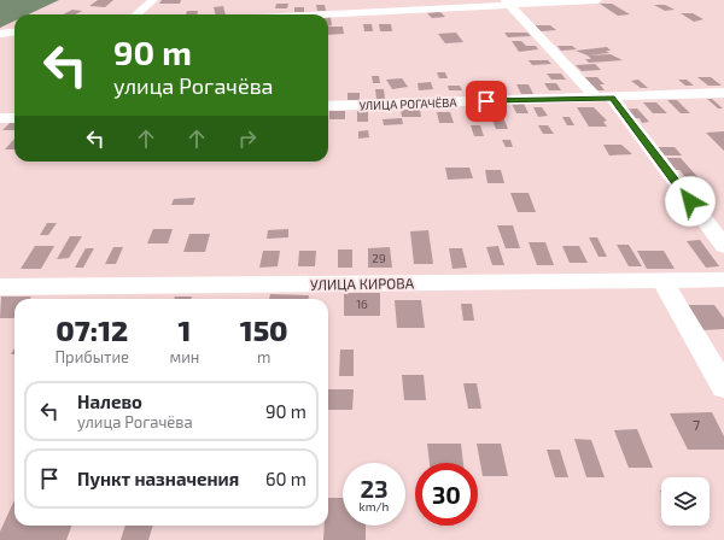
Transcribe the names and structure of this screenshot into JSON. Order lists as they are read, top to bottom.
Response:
{
  "streets": {
    "street": ["УЛИЦА РОГАЧЁВА", "УЛИЦА КИРОВА"]
  },
  "house_numbers": ["29", "16", "7"],
  "page": {
    "turn": ["90 m", "улица Рогачёва"],
    "eta": [
      "07:12",
      "Прибытие",
      "1",
      "мин",
      "150",
      "m"
    ],
    "list": [
      {
        "name": "Налево",
        "note": "улица Рогачёва",
        "value": "90 m"
      },
      {
        "name": "Пункт назначения",
        "value": "60 m"
      }
    ],
    "speed": "23 km/h",
    "limit": "30"
  }
}
